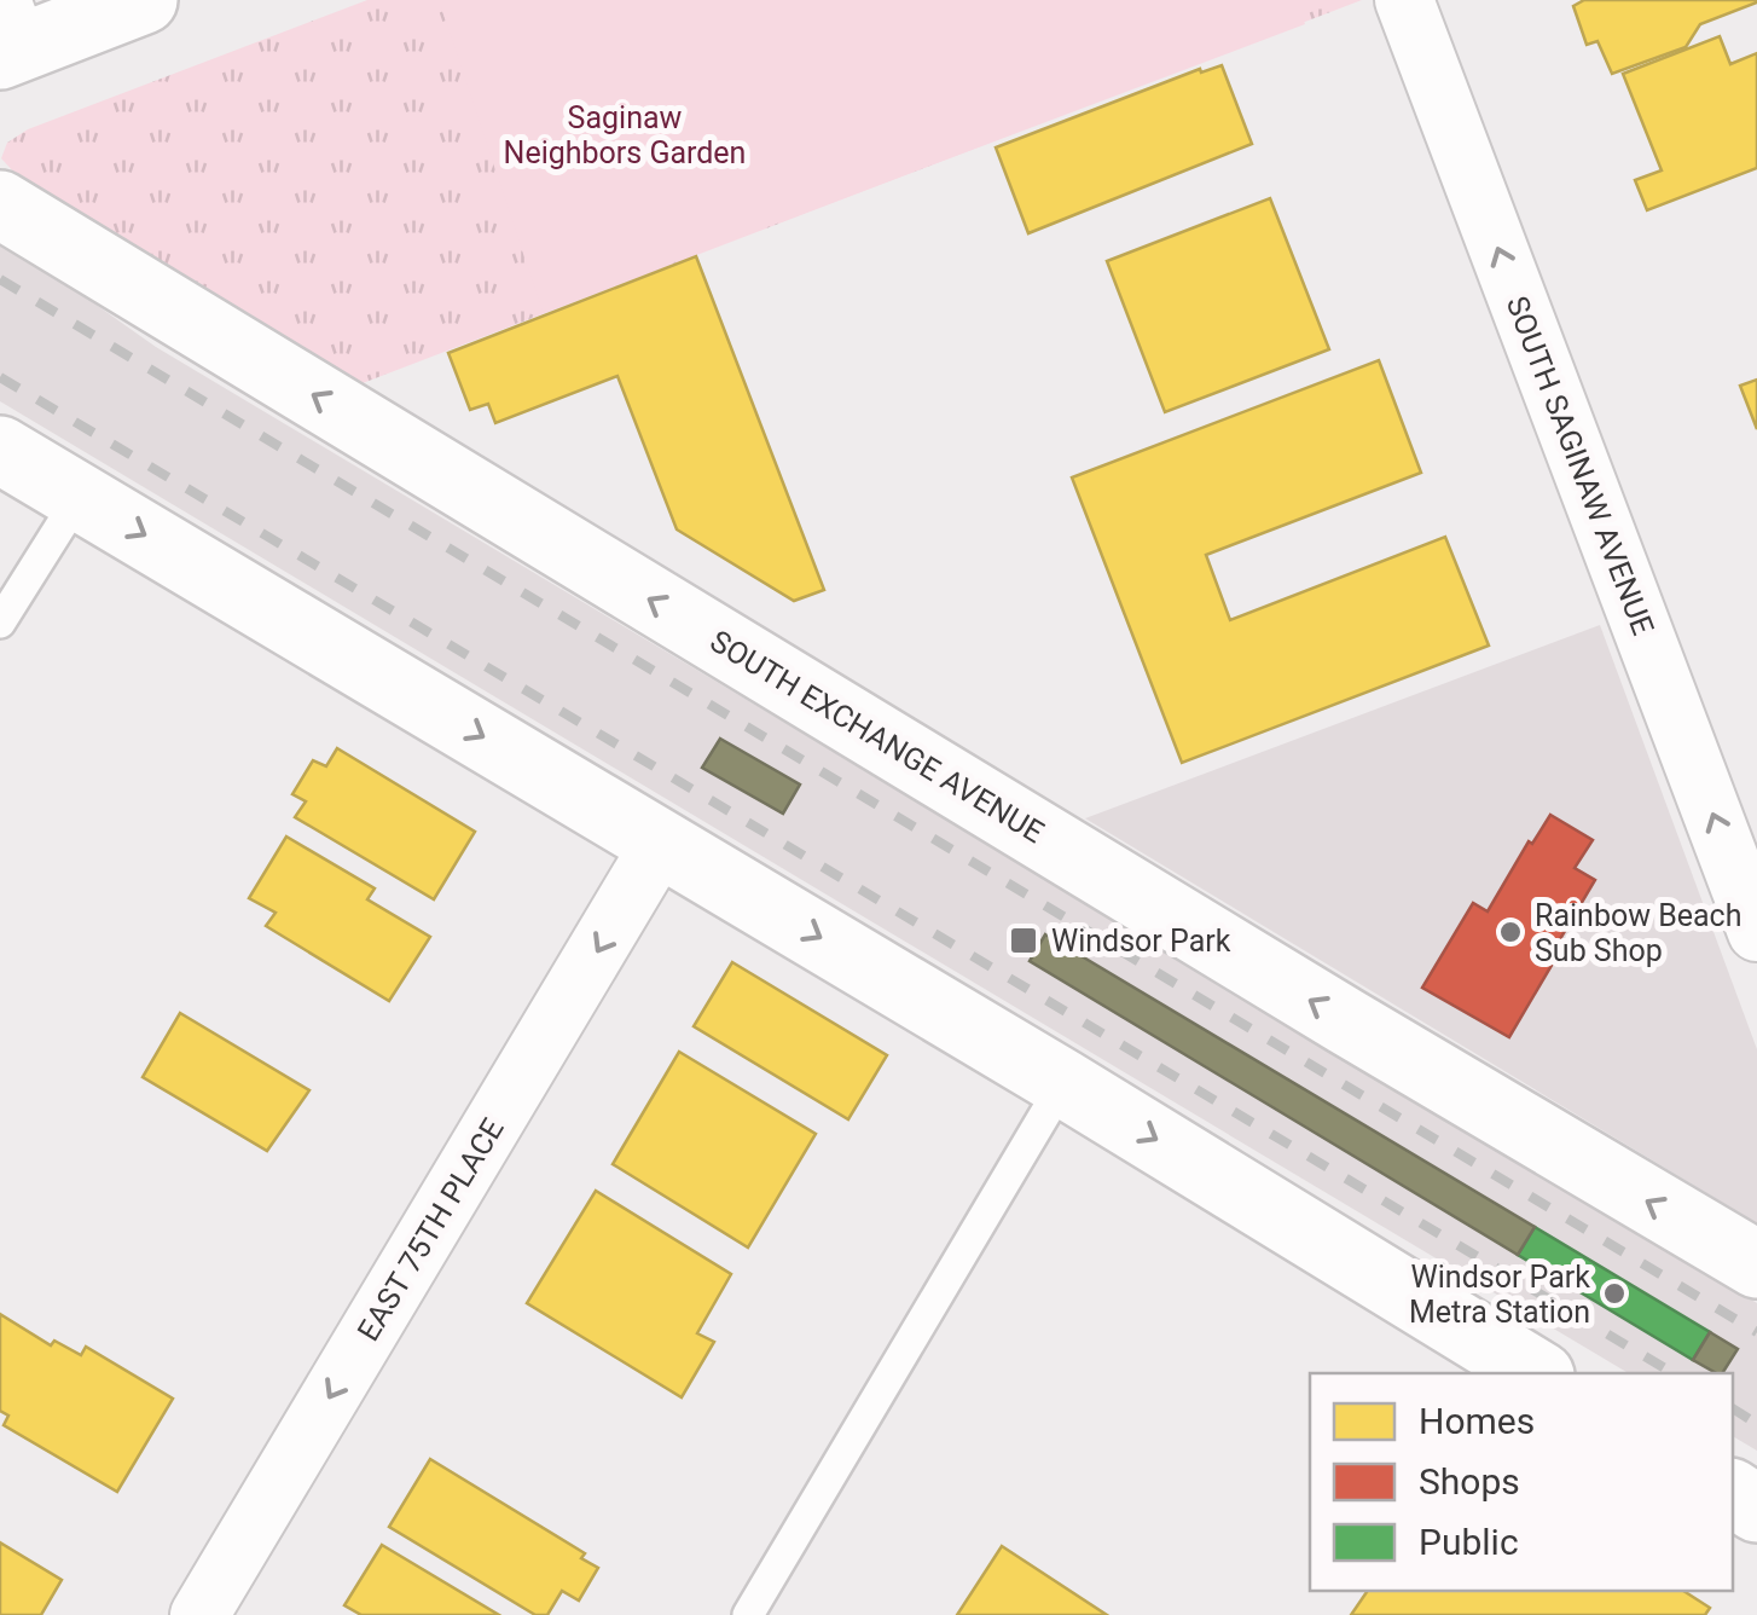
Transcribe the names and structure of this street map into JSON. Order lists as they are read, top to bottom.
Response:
{
  "streets": {
    "street": ["SOUTH SAGINAW AVENUE", "SOUTH EXCHANGE AVENUE", "EAST 75TH PLACE"]
  },
  "one_way": ["SOUTH SAGINAW AVENUE", "EAST 75TH PLACE"],
  "parks": ["Saginaw Neighbors Garden"],
  "places": {
    "other": ["Rainbow Beach Sub Shop", "Windsor Park Metra Station"],
    "transit": ["Windsor Park"]
  },
  "legend": ["Homes", "Shops", "Public"]
}
